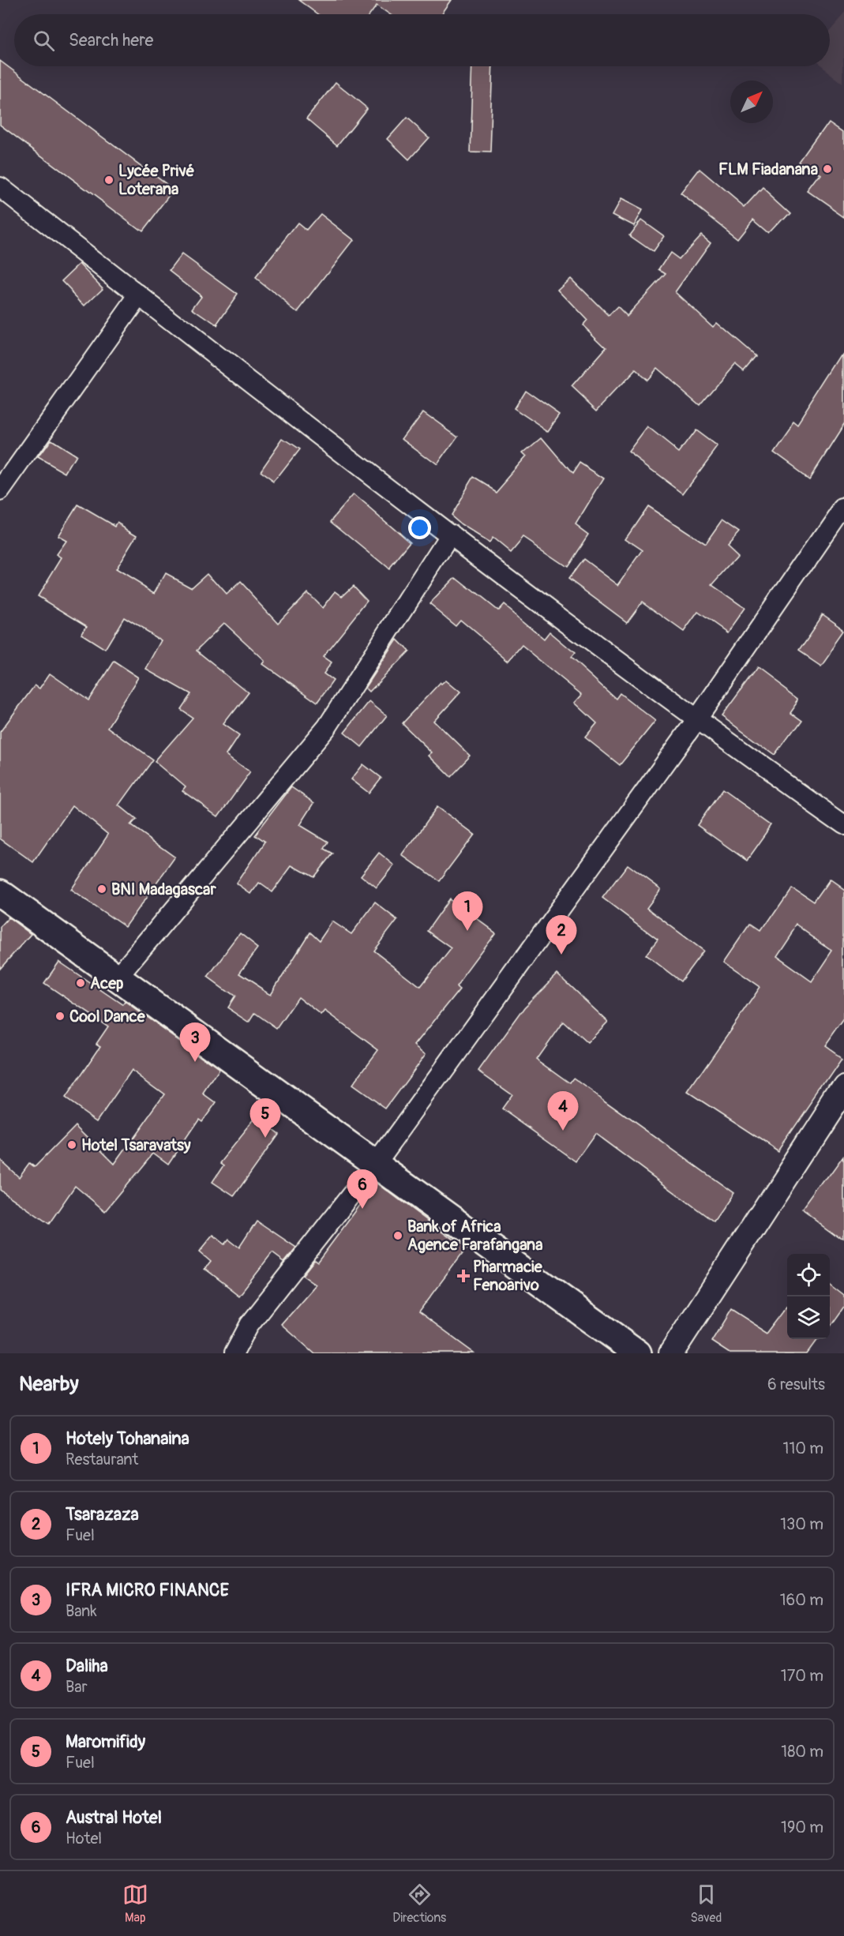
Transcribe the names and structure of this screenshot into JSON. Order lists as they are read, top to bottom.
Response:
{
  "places": {
    "other": [
      "FLM Fiadanana",
      "Lycée Privé Loterana",
      "BNI Madagascar",
      "Acep",
      "Cool Dance",
      "Hotel Tsaravatsy",
      "Bank of Africa Agence Farafangana"
    ],
    "health": ["Pharmacie Fenoarivo"]
  },
  "north": "top right",
  "page": {
    "search": "Search here",
    "pins": [
      "1",
      "2",
      "3",
      "4",
      "5",
      "6"
    ],
    "heading": ["Nearby", "6 results"],
    "list": [
      {
        "mark": "1",
        "name": "Hotely Tohanaina",
        "note": "Restaurant",
        "value": "110 m"
      },
      {
        "mark": "2",
        "name": "Tsarazaza",
        "note": "Fuel",
        "value": "130 m"
      },
      {
        "mark": "3",
        "name": "IFRA MICRO FINANCE",
        "note": "Bank",
        "value": "160 m"
      },
      {
        "mark": "4",
        "name": "Daliha",
        "note": "Bar",
        "value": "170 m"
      },
      {
        "mark": "5",
        "name": "Maromifidy",
        "note": "Fuel",
        "value": "180 m"
      },
      {
        "mark": "6",
        "name": "Austral Hotel",
        "note": "Hotel",
        "value": "190 m"
      }
    ],
    "nav": ["Map", "Directions", "Saved"]
  }
}
